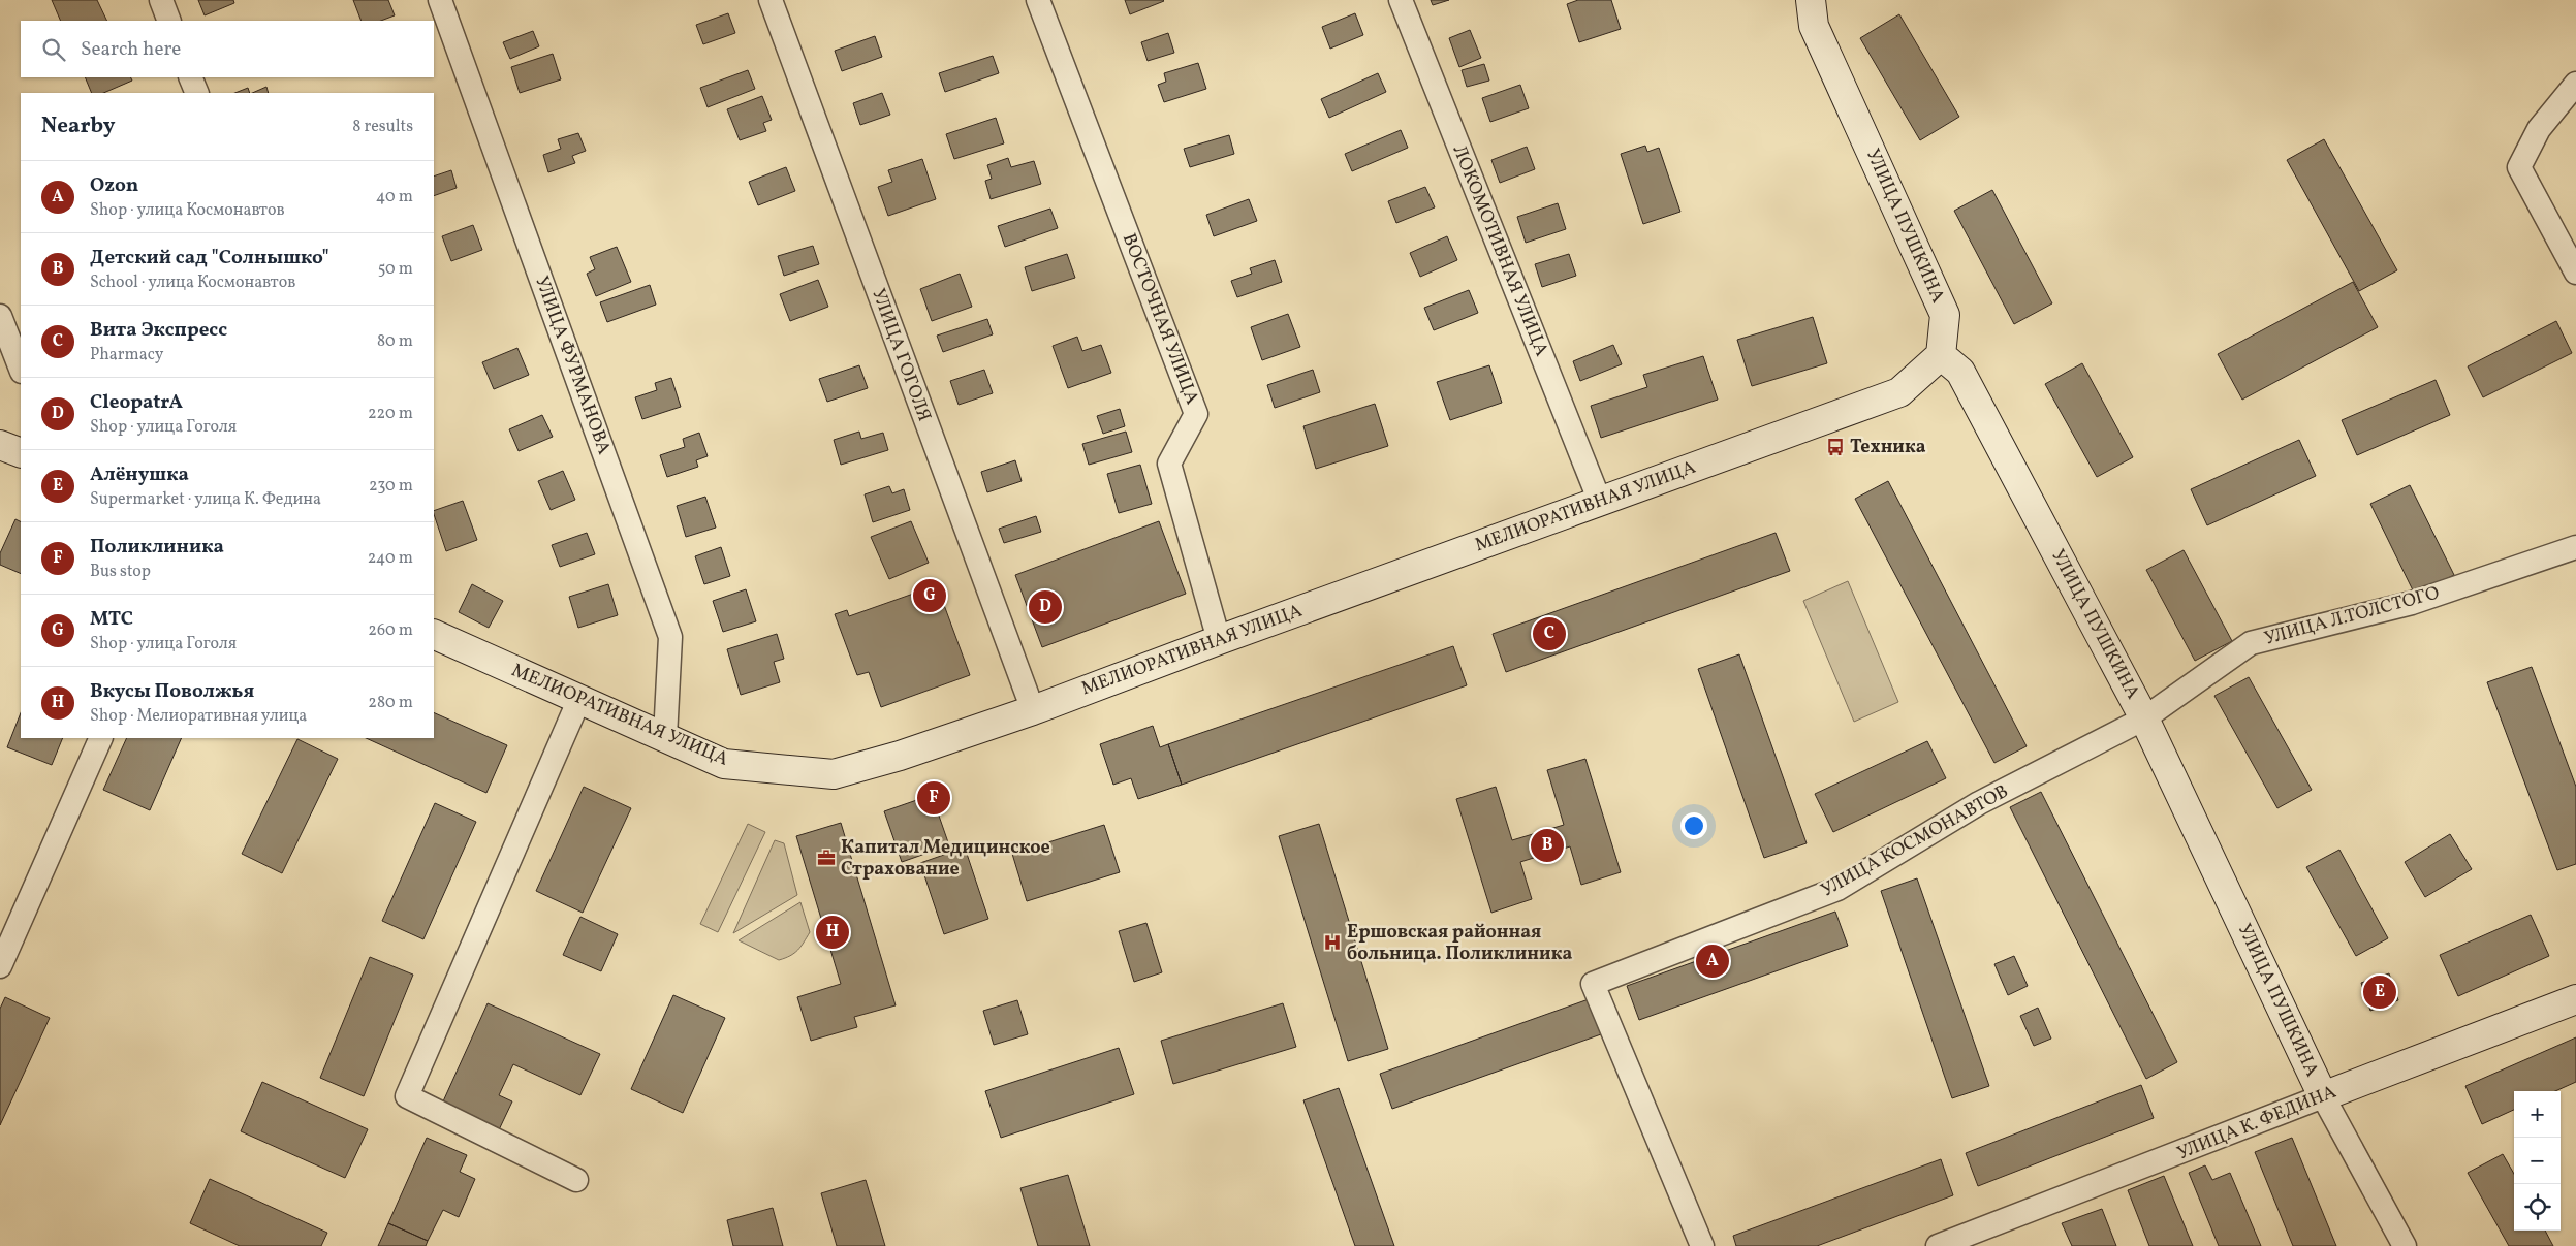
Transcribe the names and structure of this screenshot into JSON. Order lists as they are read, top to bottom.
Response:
{
  "streets": {
    "main road": ["УЛИЦА ПУШКИНА", "МЕЛИОРАТИВНАЯ УЛИЦА", "УЛИЦА К. ФЕДИНА"],
    "street": [
      "ЛОКОМОТИВНАЯ УЛИЦА",
      "ВОСТОЧНАЯ УЛИЦА",
      "УЛИЦА ГОГОЛЯ",
      "УЛИЦА ФУРМАНОВА",
      "УЛИЦА Л.ТОЛСТОГО",
      "УЛИЦА КОСМОНАВТОВ"
    ]
  },
  "crossings": [
    ["УЛИЦА ПУШКИНА", "МЕЛИОРАТИВНАЯ УЛИЦА"],
    ["УЛИЦА ПУШКИНА", "УЛИЦА Л.ТОЛСТОГО"],
    ["УЛИЦА ПУШКИНА", "УЛИЦА КОСМОНАВТОВ"],
    ["УЛИЦА ПУШКИНА", "УЛИЦА К. ФЕДИНА"],
    ["ЛОКОМОТИВНАЯ УЛИЦА", "МЕЛИОРАТИВНАЯ УЛИЦА"],
    ["ВОСТОЧНАЯ УЛИЦА", "МЕЛИОРАТИВНАЯ УЛИЦА"],
    ["УЛИЦА ГОГОЛЯ", "МЕЛИОРАТИВНАЯ УЛИЦА"],
    ["УЛИЦА ФУРМАНОВА", "МЕЛИОРАТИВНАЯ УЛИЦА"],
    ["УЛИЦА Л.ТОЛСТОГО", "УЛИЦА КОСМОНАВТОВ"]
  ],
  "places": {
    "bus stop": ["Техника"],
    "office": ["Капитал Медицинское Страхование"],
    "hospital": ["Ершовская районная больница. Поликлиника"]
  },
  "page": {
    "search": "Search here",
    "heading": ["Nearby", "8 results"],
    "list": [
      {
        "mark": "A",
        "name": "Ozon",
        "note": "Shop · улица Космонавтов",
        "value": "40 m"
      },
      {
        "mark": "B",
        "name": "Детский сад \"Солнышко\"",
        "note": "School · улица Космонавтов",
        "value": "50 m"
      },
      {
        "mark": "C",
        "name": "Вита Экспресс",
        "note": "Pharmacy",
        "value": "80 m"
      },
      {
        "mark": "D",
        "name": "CleopatrA",
        "note": "Shop · улица Гоголя",
        "value": "220 m"
      },
      {
        "mark": "E",
        "name": "Алёнушка",
        "note": "Supermarket · улица К. Федина",
        "value": "230 m"
      },
      {
        "mark": "F",
        "name": "Поликлиника",
        "note": "Bus stop",
        "value": "240 m"
      },
      {
        "mark": "G",
        "name": "МТС",
        "note": "Shop · улица Гоголя",
        "value": "260 m"
      },
      {
        "mark": "H",
        "name": "Вкусы Поволжья",
        "note": "Shop · Мелиоративная улица",
        "value": "280 m"
      }
    ],
    "pins": [
      "G",
      "D",
      "C",
      "F",
      "B",
      "H",
      "A",
      "E"
    ],
    "map_buttons": ["+", "−"]
  }
}
